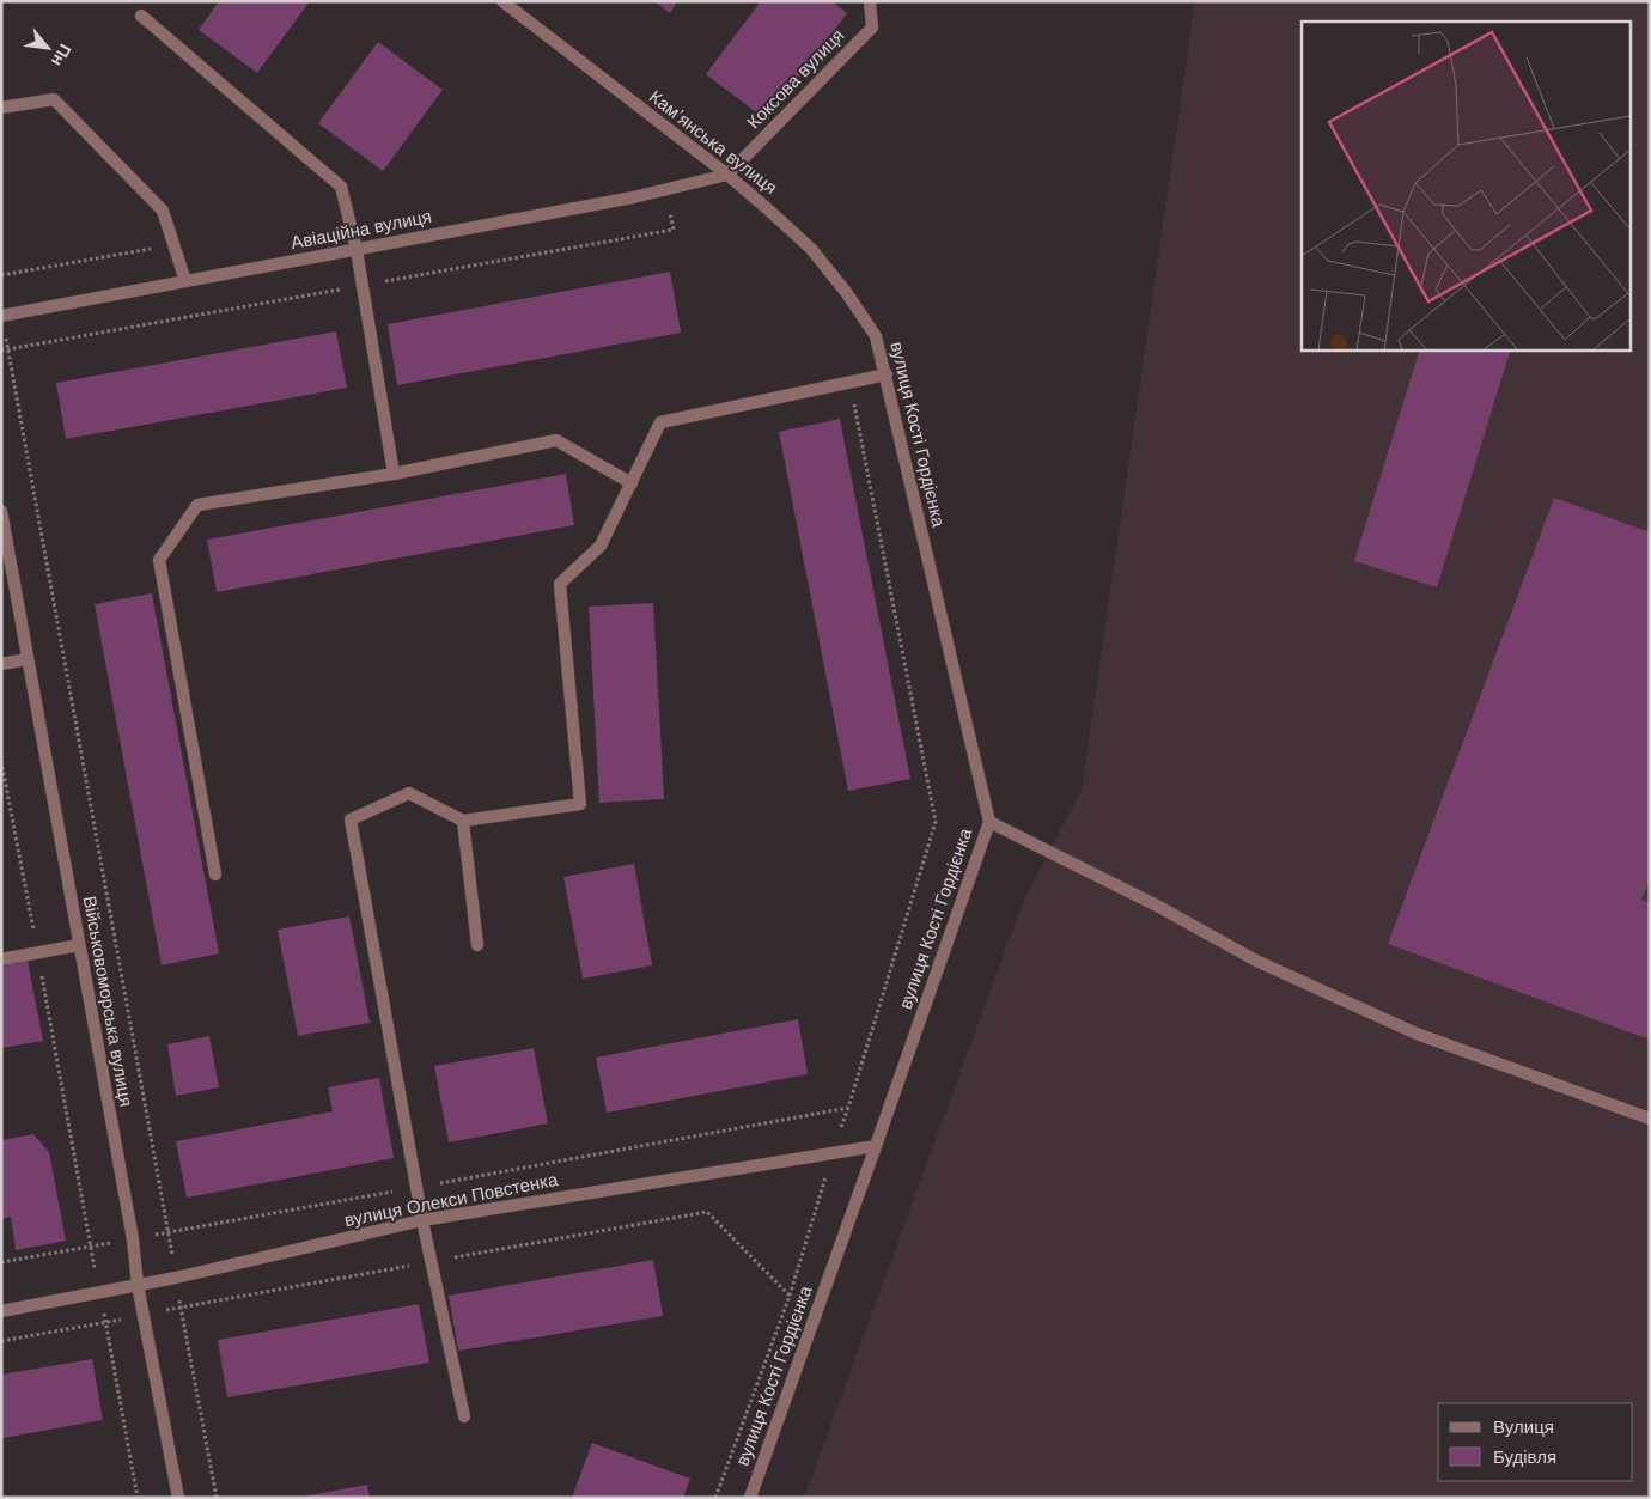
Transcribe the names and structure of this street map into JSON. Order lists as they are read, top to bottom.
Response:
{
  "streets": {
    "street": [
      "Коксова вулиця",
      "Камʼянська вулиця",
      "Авіаційна вулиця",
      "вулиця Кості Гордієнка",
      "Військовоморська вулиця",
      "вулиця Олекси Повстенка"
    ]
  },
  "crossings": [
    ["Коксова вулиця", "Камʼянська вулиця"],
    ["Коксова вулиця", "Авіаційна вулиця"],
    ["Камʼянська вулиця", "Авіаційна вулиця"],
    ["Камʼянська вулиця", "вулиця Кості Гордієнка"],
    ["вулиця Кості Гордієнка", "вулиця Олекси Повстенка"],
    ["Військовоморська вулиця", "вулиця Олекси Повстенка"]
  ],
  "legend": ["Вулиця", "Будівля"],
  "north": "bottom right"
}
